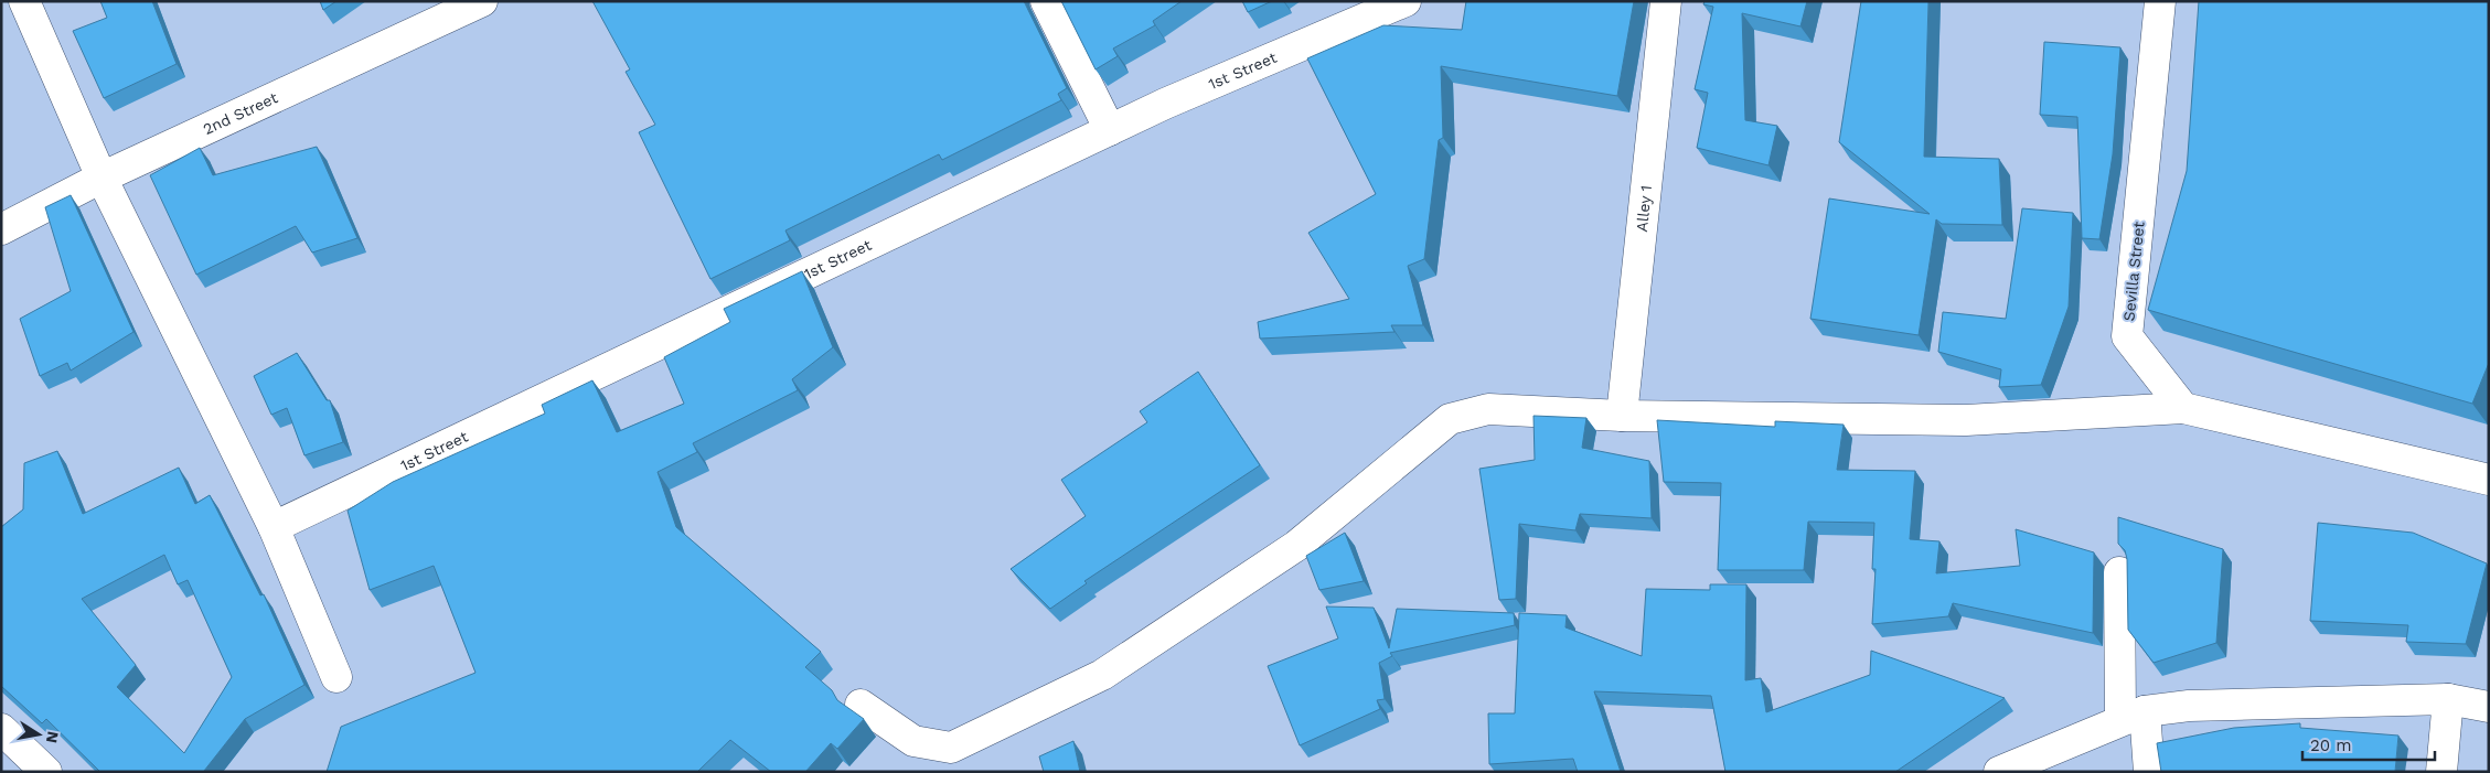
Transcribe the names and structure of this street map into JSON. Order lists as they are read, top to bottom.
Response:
{
  "streets": {
    "street": [
      "1st Street",
      "2nd Street",
      "Alley 1",
      "Sevilla Street"
    ]
  },
  "scale_bar": "20 m",
  "north": "right"
}
